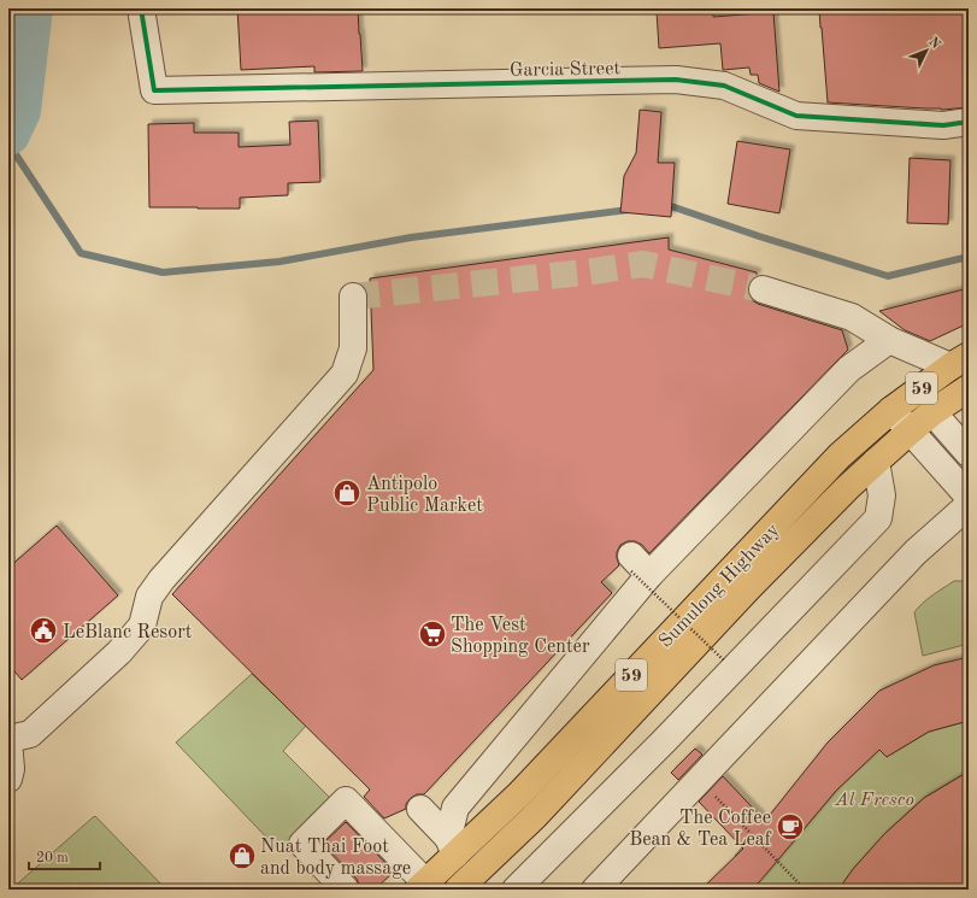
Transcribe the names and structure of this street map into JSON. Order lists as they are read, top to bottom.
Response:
{
  "streets": {
    "main road": ["59", "Sumulong Highway"],
    "street": ["Garcia Street"]
  },
  "parks": ["Al Fresco"],
  "places": {
    "shop": ["Antipolo Public Market", "Nuat Thai Foot and body massage"],
    "public building": ["LeBlanc Resort"],
    "supermarket": ["The Vest Shopping Center"],
    "cafe": ["The Coffee Bean & Tea Leaf"]
  },
  "scale_bar": "20 m",
  "north": "top right"
}
